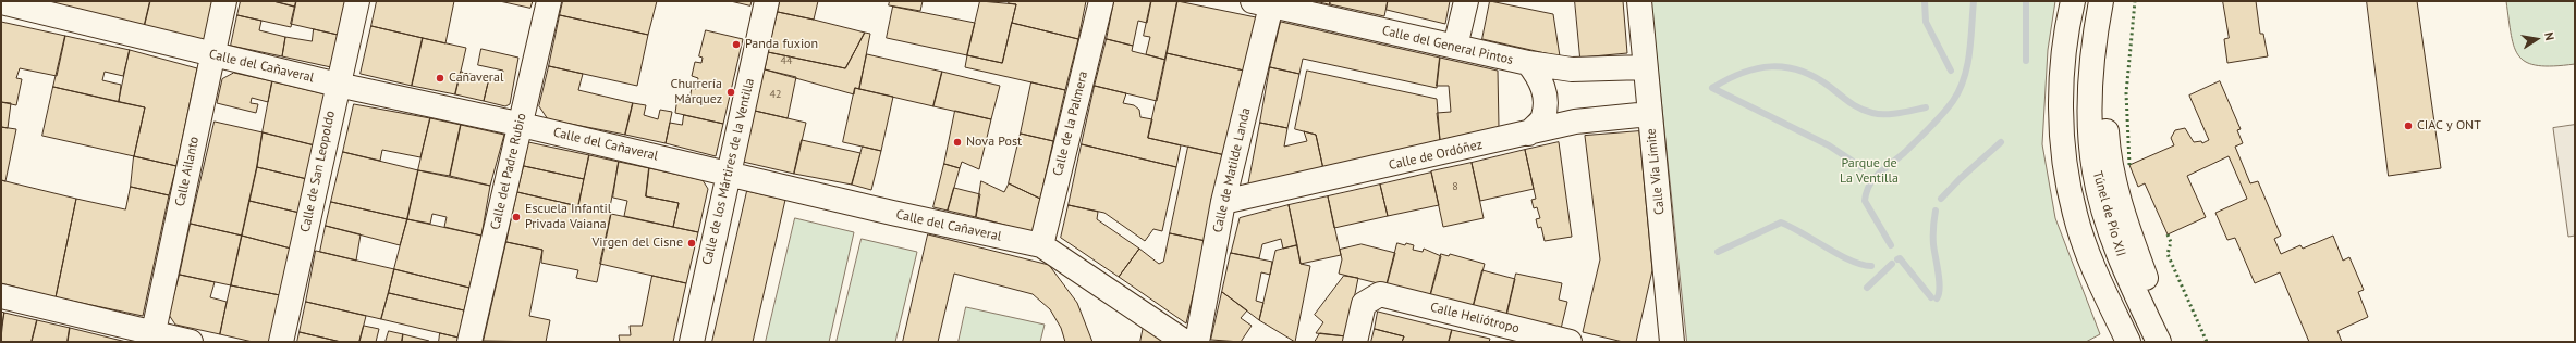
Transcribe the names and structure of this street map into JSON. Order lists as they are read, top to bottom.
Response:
{
  "streets": {
    "street": [
      "Calle del General Pintos",
      "Calle del Cañaveral",
      "Calle de la Palmera",
      "Calle de Ordóñez",
      "Calle de Matilde Landa",
      "Calle Ailanto",
      "Calle de San Leopoldo",
      "Calle del Padre Rubio",
      "Calle de los Mártires de la Ventilla",
      "Calle Vía Límite",
      "Túnel de Pío XII",
      "Calle Heliótropo"
    ]
  },
  "crossings": [
    ["Calle del General Pintos", "Calle de Matilde Landa"],
    ["Calle del General Pintos", "Calle Vía Límite"],
    ["Calle del Cañaveral", "Calle de la Palmera"],
    ["Calle del Cañaveral", "Calle Ailanto"],
    ["Calle del Cañaveral", "Calle de San Leopoldo"],
    ["Calle del Cañaveral", "Calle del Padre Rubio"],
    ["Calle del Cañaveral", "Calle de los Mártires de la Ventilla"],
    ["Calle de Ordóñez", "Calle de Matilde Landa"],
    ["Calle de Ordóñez", "Calle Vía Límite"]
  ],
  "parks": ["Parque de La Ventilla"],
  "places": [
    "Panda fuxion",
    "Cañaveral",
    "Churrería Márquez",
    "CIAC y ONT",
    "Nova Post",
    "Escuela Infantil Privada Vaiana",
    "Virgen del Cisne"
  ],
  "house_numbers": ["44", "42", "8"],
  "north": "right"
}
